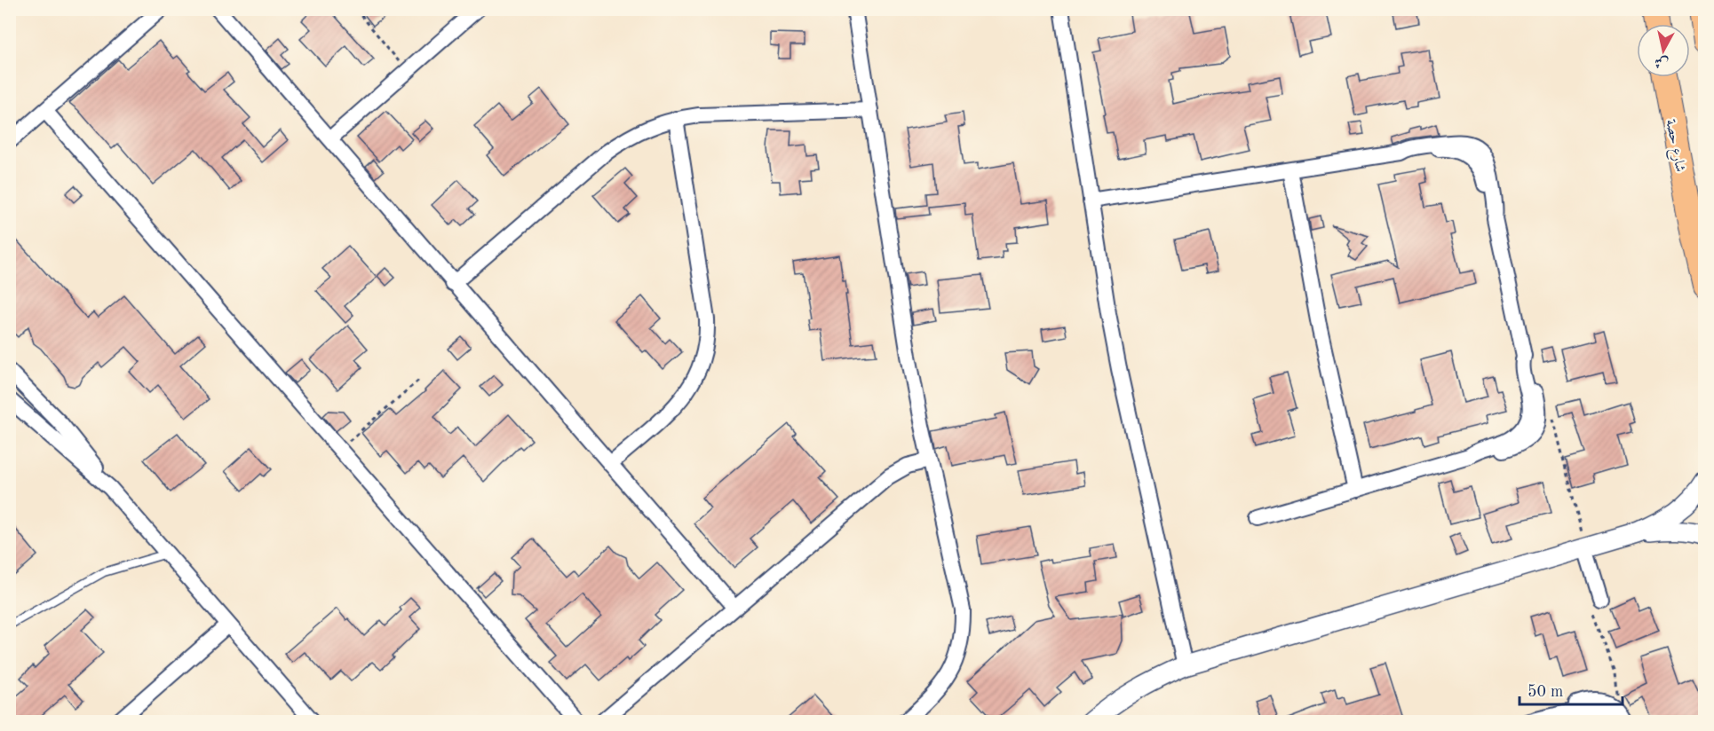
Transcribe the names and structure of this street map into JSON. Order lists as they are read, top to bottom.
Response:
{
  "streets": {
    "main road": ["شارع حصة"]
  },
  "scale_bar": "50 m",
  "north": "bottom"
}
